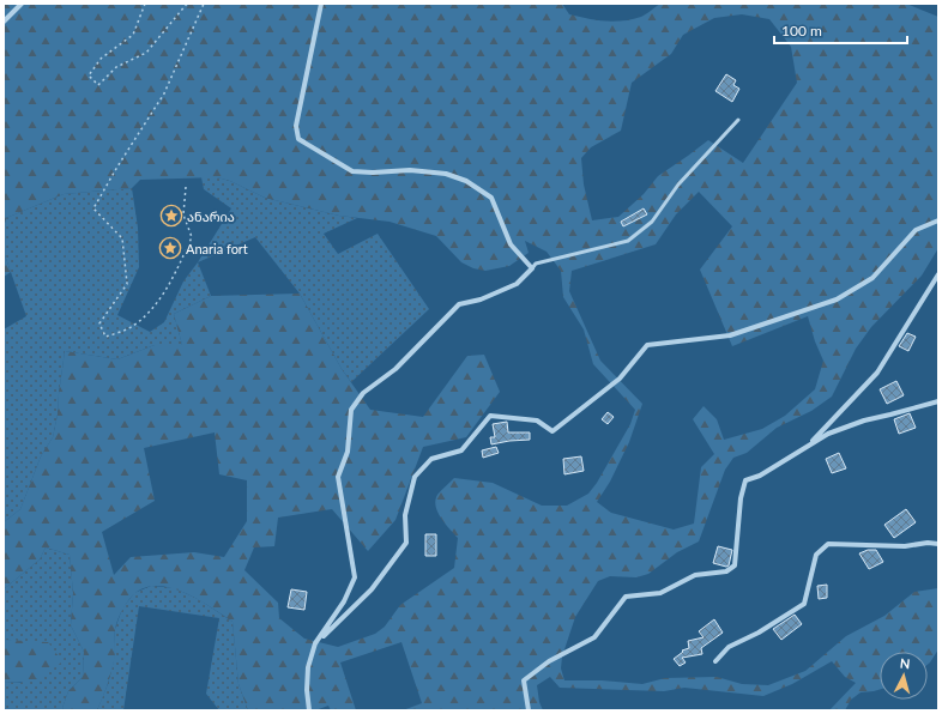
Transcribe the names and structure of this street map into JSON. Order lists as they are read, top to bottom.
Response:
{
  "places": {
    "place": ["ანარია", "Anaria fort"]
  },
  "scale_bar": "100 m",
  "north": "top"
}
